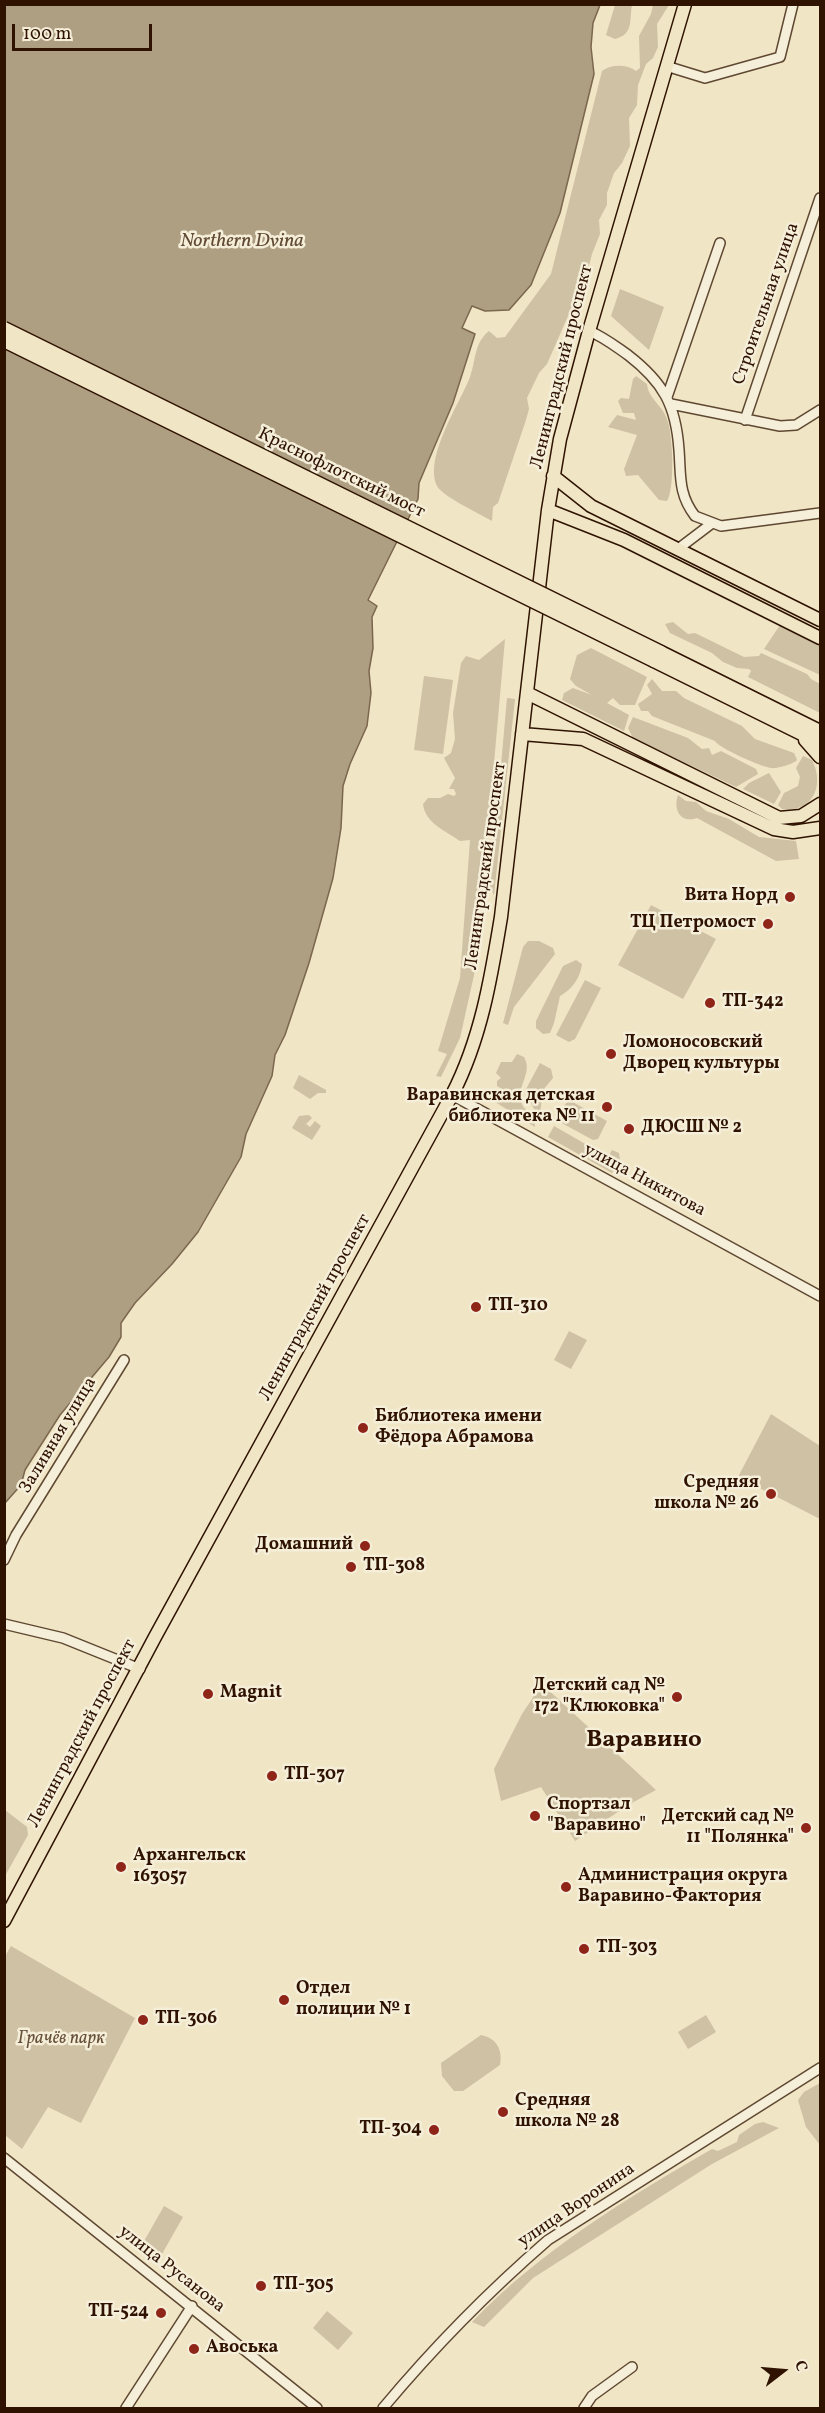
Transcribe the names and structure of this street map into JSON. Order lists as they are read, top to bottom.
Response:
{
  "streets": {
    "main road": ["Ленинградский проспект", "Краснофлотский мост"],
    "street": [
      "Строительная улица",
      "улица Никитова",
      "Заливная улица",
      "улица Воронина",
      "улица Русанова"
    ]
  },
  "crossings": [
    ["Ленинградский проспект", "улица Никитова"]
  ],
  "districts": ["Варавино"],
  "water": ["Northern Dvina"],
  "parks": ["Грачёв парк"],
  "places": [
    "Вита Норд",
    "ТЦ Петромост",
    "ТП-342",
    "Ломоносовский Дворец культуры",
    "Варавинская детская библиотека № 11",
    "ДЮСШ № 2",
    "ТП-310",
    "Библиотека имени Фёдора Абрамова",
    "Средняя школа № 26",
    "Домашний",
    "ТП-308",
    "Magnit",
    "Детский сад № 172 \"Клюковка\"",
    "ТП-307",
    "Спортзал \"Варавино\"",
    "Детский сад № 11 \"Полянка\"",
    "Архангельск 163057",
    "Администрация округа Варавино-Фактория",
    "ТП-303",
    "Отдел полиции № 1",
    "ТП-306",
    "Средняя школа № 28",
    "ТП-304",
    "ТП-305",
    "ТП-524",
    "Авоська"
  ],
  "scale_bar": "100 m",
  "north": "right"
}
